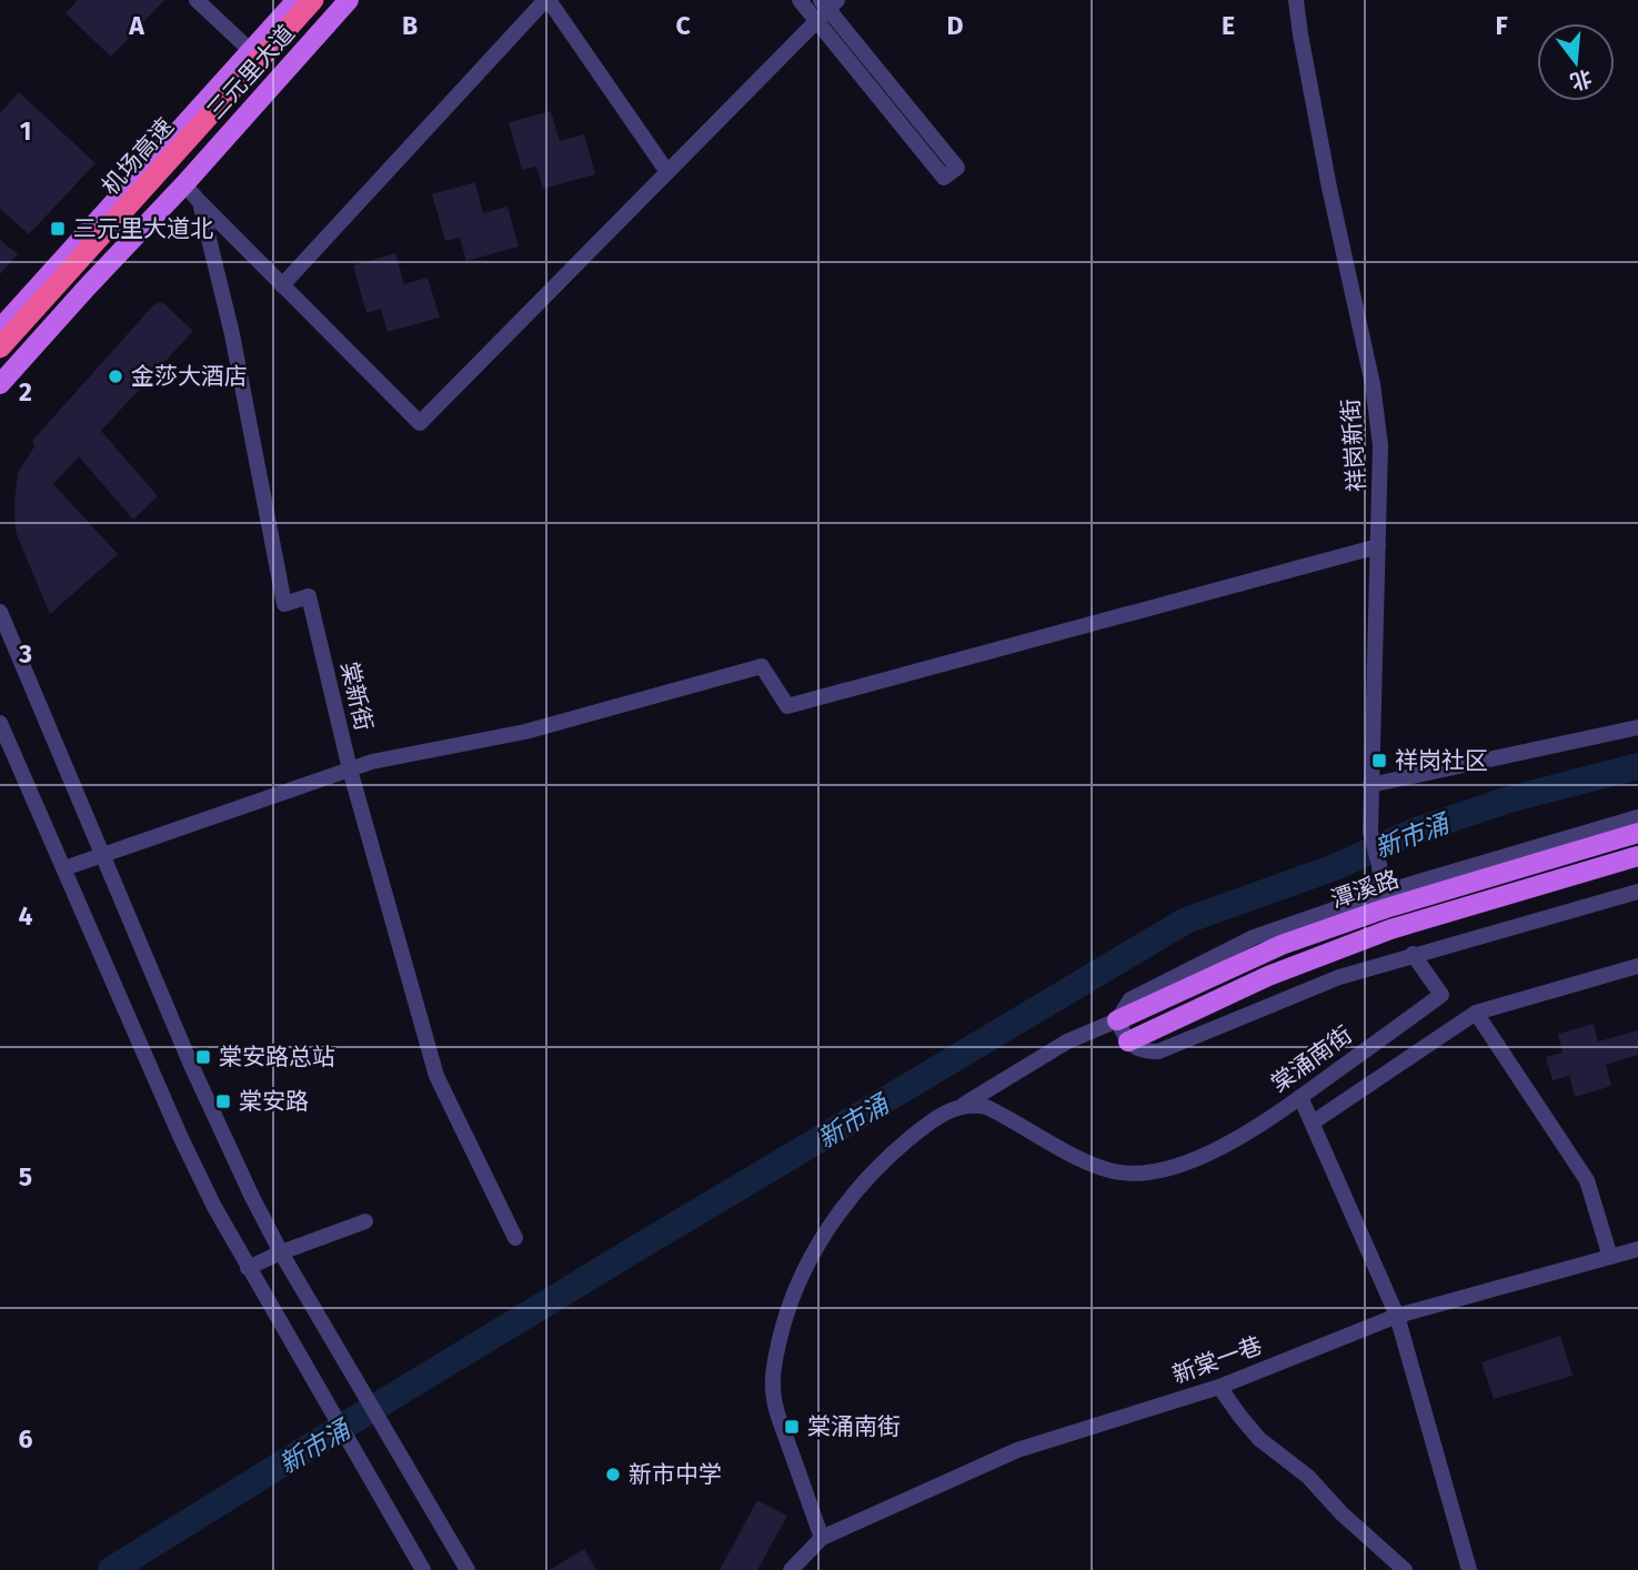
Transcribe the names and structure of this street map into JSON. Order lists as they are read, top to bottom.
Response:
{
  "streets": {
    "highway": ["机场高速"],
    "main road": ["三元里大道", "潭溪路"],
    "street": [
      "祥岗新街",
      "棠新街",
      "棠涌南街",
      "新棠一巷"
    ]
  },
  "crossings": [
    ["三元里大道", "棠新街"]
  ],
  "water": ["新市涌"],
  "places": {
    "transit": [
      "三元里大道北",
      "祥岗社区",
      "棠安路总站",
      "棠安路",
      "棠涌南街"
    ],
    "other": ["金莎大酒店", "新市中学"]
  },
  "north": "bottom",
  "grid": {
    "columns": [
      "A",
      "B",
      "C",
      "D",
      "E",
      "F"
    ],
    "rows": [
      "1",
      "2",
      "3",
      "4",
      "5",
      "6"
    ]
  }
}
